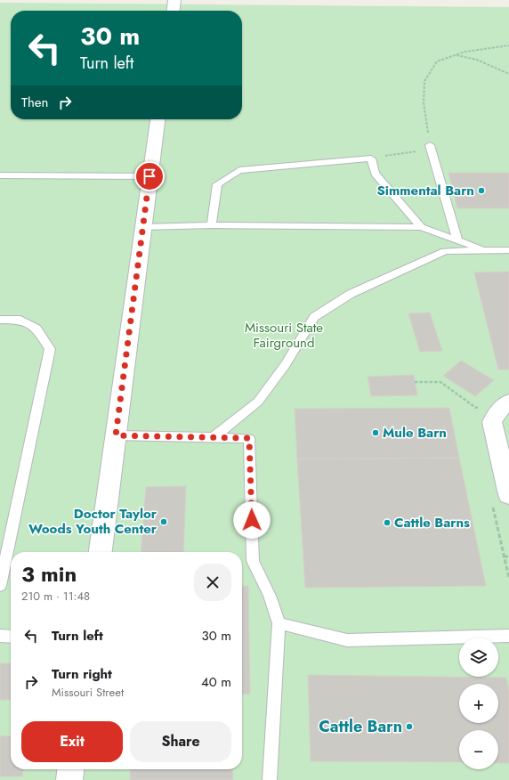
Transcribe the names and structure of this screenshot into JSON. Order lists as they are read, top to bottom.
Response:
{
  "parks": ["Missouri State Fairground"],
  "places": [
    "Simmental Barn",
    "Mule Barn",
    "Doctor Taylor Woods Youth Center",
    "Cattle Barns",
    "Cattle Barn"
  ],
  "page": {
    "turn": ["30 m", "Turn left"],
    "then": "Then",
    "heading": ["3 min", "210 m · 11:48"],
    "list": [
      {
        "name": "Turn left",
        "value": "30 m"
      },
      {
        "name": "Turn right",
        "note": "Missouri Street",
        "value": "40 m"
      }
    ],
    "map_buttons": ["+", "−"],
    "buttons": ["Exit", "Share"]
  }
}
